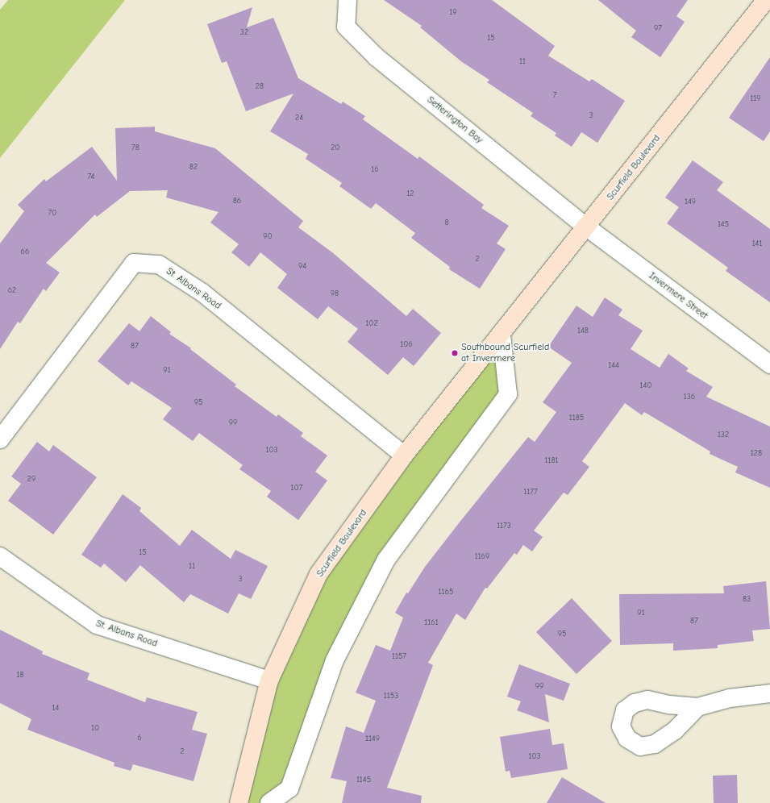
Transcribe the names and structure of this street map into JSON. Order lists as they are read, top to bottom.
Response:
{
  "streets": {
    "street": [
      "Setterington Bay",
      "Scurfield Boulevard",
      "St. Albans Road",
      "Invermere Street"
    ]
  },
  "crossings": [
    ["Setterington Bay", "Scurfield Boulevard"],
    ["Setterington Bay", "Invermere Street"],
    ["Scurfield Boulevard", "St. Albans Road"],
    ["Scurfield Boulevard", "Invermere Street"]
  ],
  "places": ["Southbound Scurfield at Invermere"],
  "house_numbers": [
    "19",
    "97",
    "32",
    "15",
    "11",
    "28",
    "7",
    "119",
    "3",
    "24",
    "78",
    "20",
    "82",
    "16",
    "74",
    "12",
    "86",
    "149",
    "70",
    "8",
    "145",
    "90",
    "141",
    "66",
    "2",
    "94",
    "62",
    "98",
    "102",
    "148",
    "106",
    "87",
    "144",
    "91",
    "140",
    "136",
    "95",
    "1185",
    "99",
    "132",
    "103",
    "128",
    "1181",
    "29",
    "107",
    "1177",
    "1173",
    "15",
    "1169",
    "11",
    "3",
    "1165",
    "83",
    "91",
    "87",
    "1161",
    "95",
    "1157",
    "18",
    "99",
    "1153",
    "14",
    "10",
    "6",
    "1149",
    "2",
    "103",
    "1145"
  ]
}
